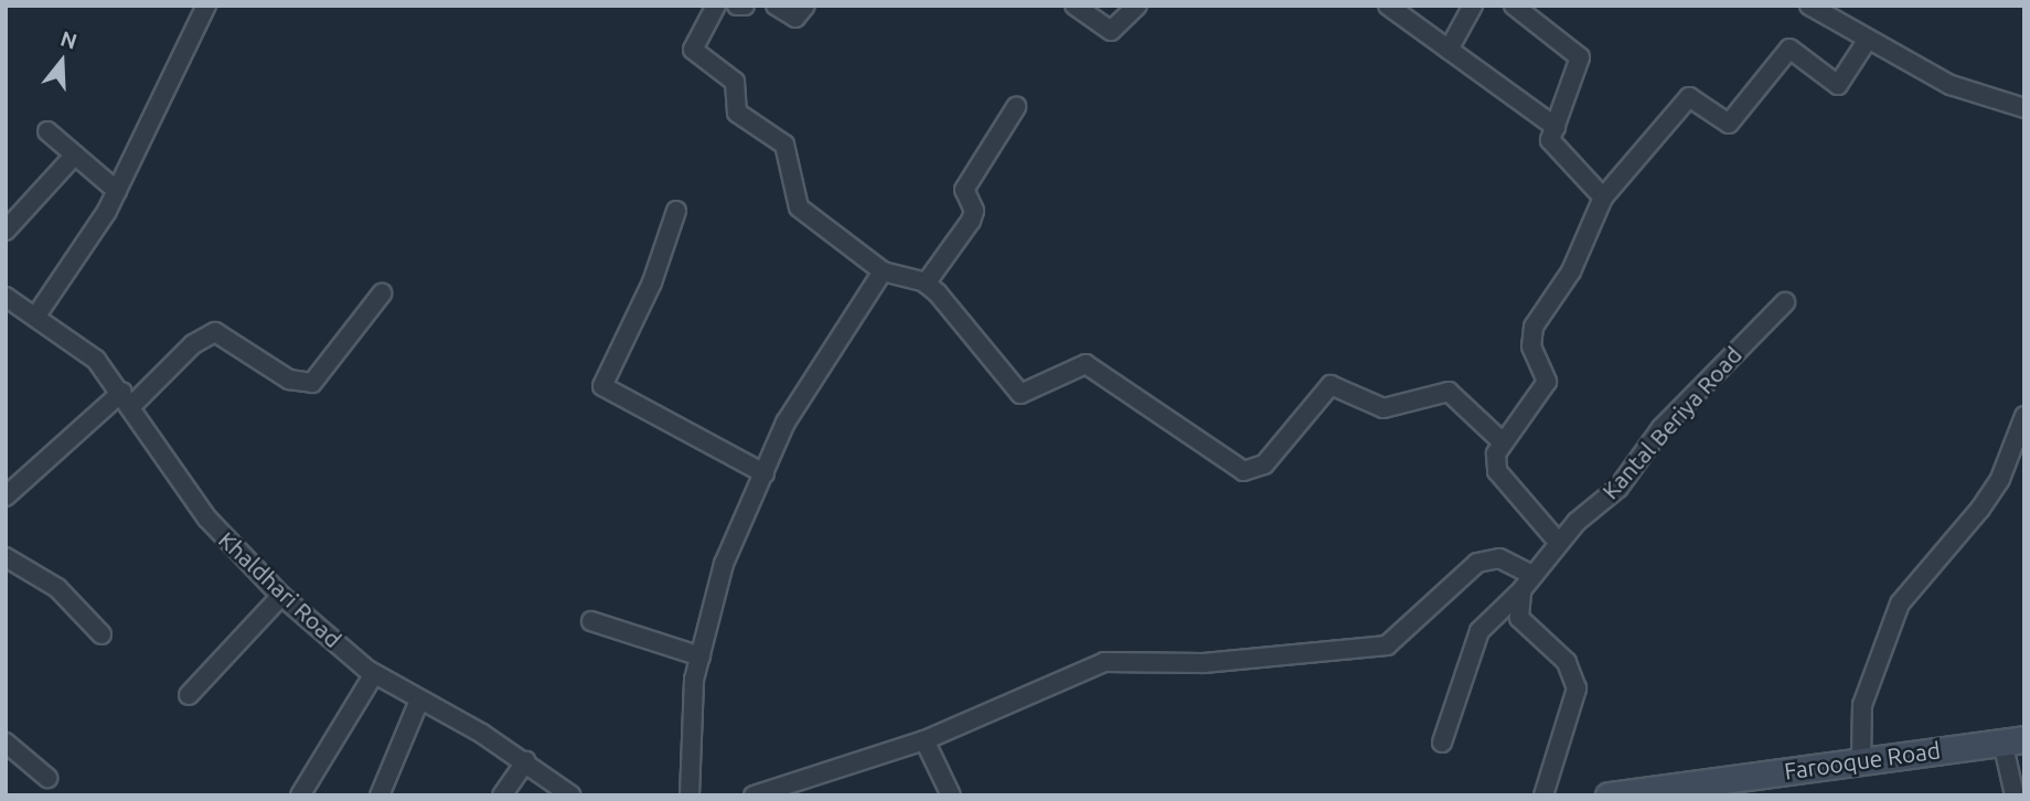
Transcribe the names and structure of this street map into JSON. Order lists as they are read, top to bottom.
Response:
{
  "streets": {
    "main road": ["Farooque Road"],
    "street": ["Kantal Beriya Road", "Khaldhari Road"]
  },
  "north": "top"
}
